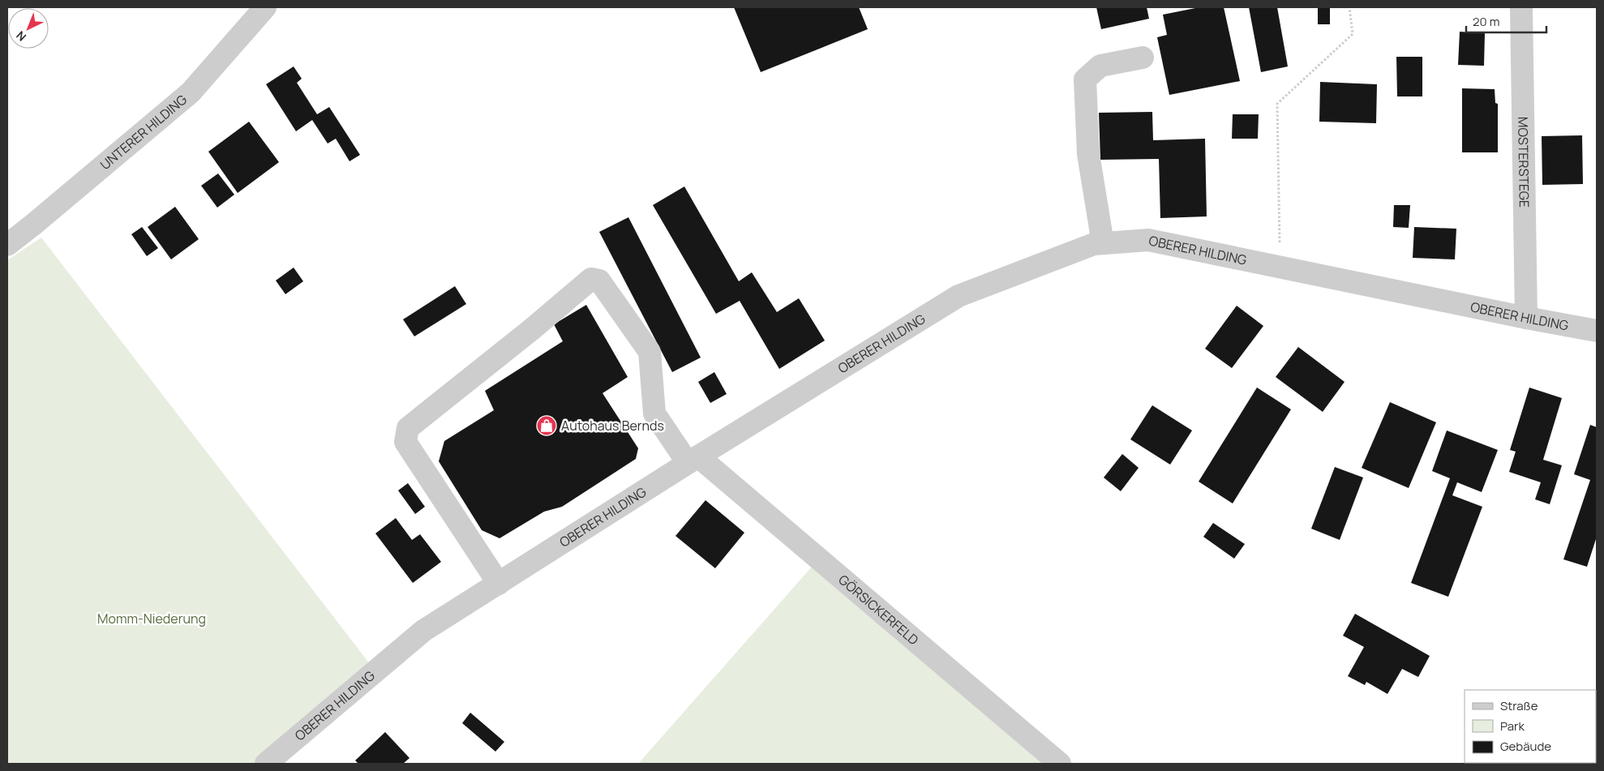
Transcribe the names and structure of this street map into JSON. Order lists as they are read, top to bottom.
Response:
{
  "streets": {
    "street": [
      "UNTERER HILDING",
      "MOSTERSTEGE",
      "OBERER HILDING",
      "GÖRSICKERFELD"
    ]
  },
  "crossings": [
    ["MOSTERSTEGE", "OBERER HILDING"],
    ["OBERER HILDING", "GÖRSICKERFELD"]
  ],
  "parks": ["Momm-Niederung"],
  "places": {
    "shop": ["Autohaus Bernds"]
  },
  "legend": ["Straße", "Park", "Gebäude"],
  "scale_bar": "20 m",
  "north": "bottom left"
}
